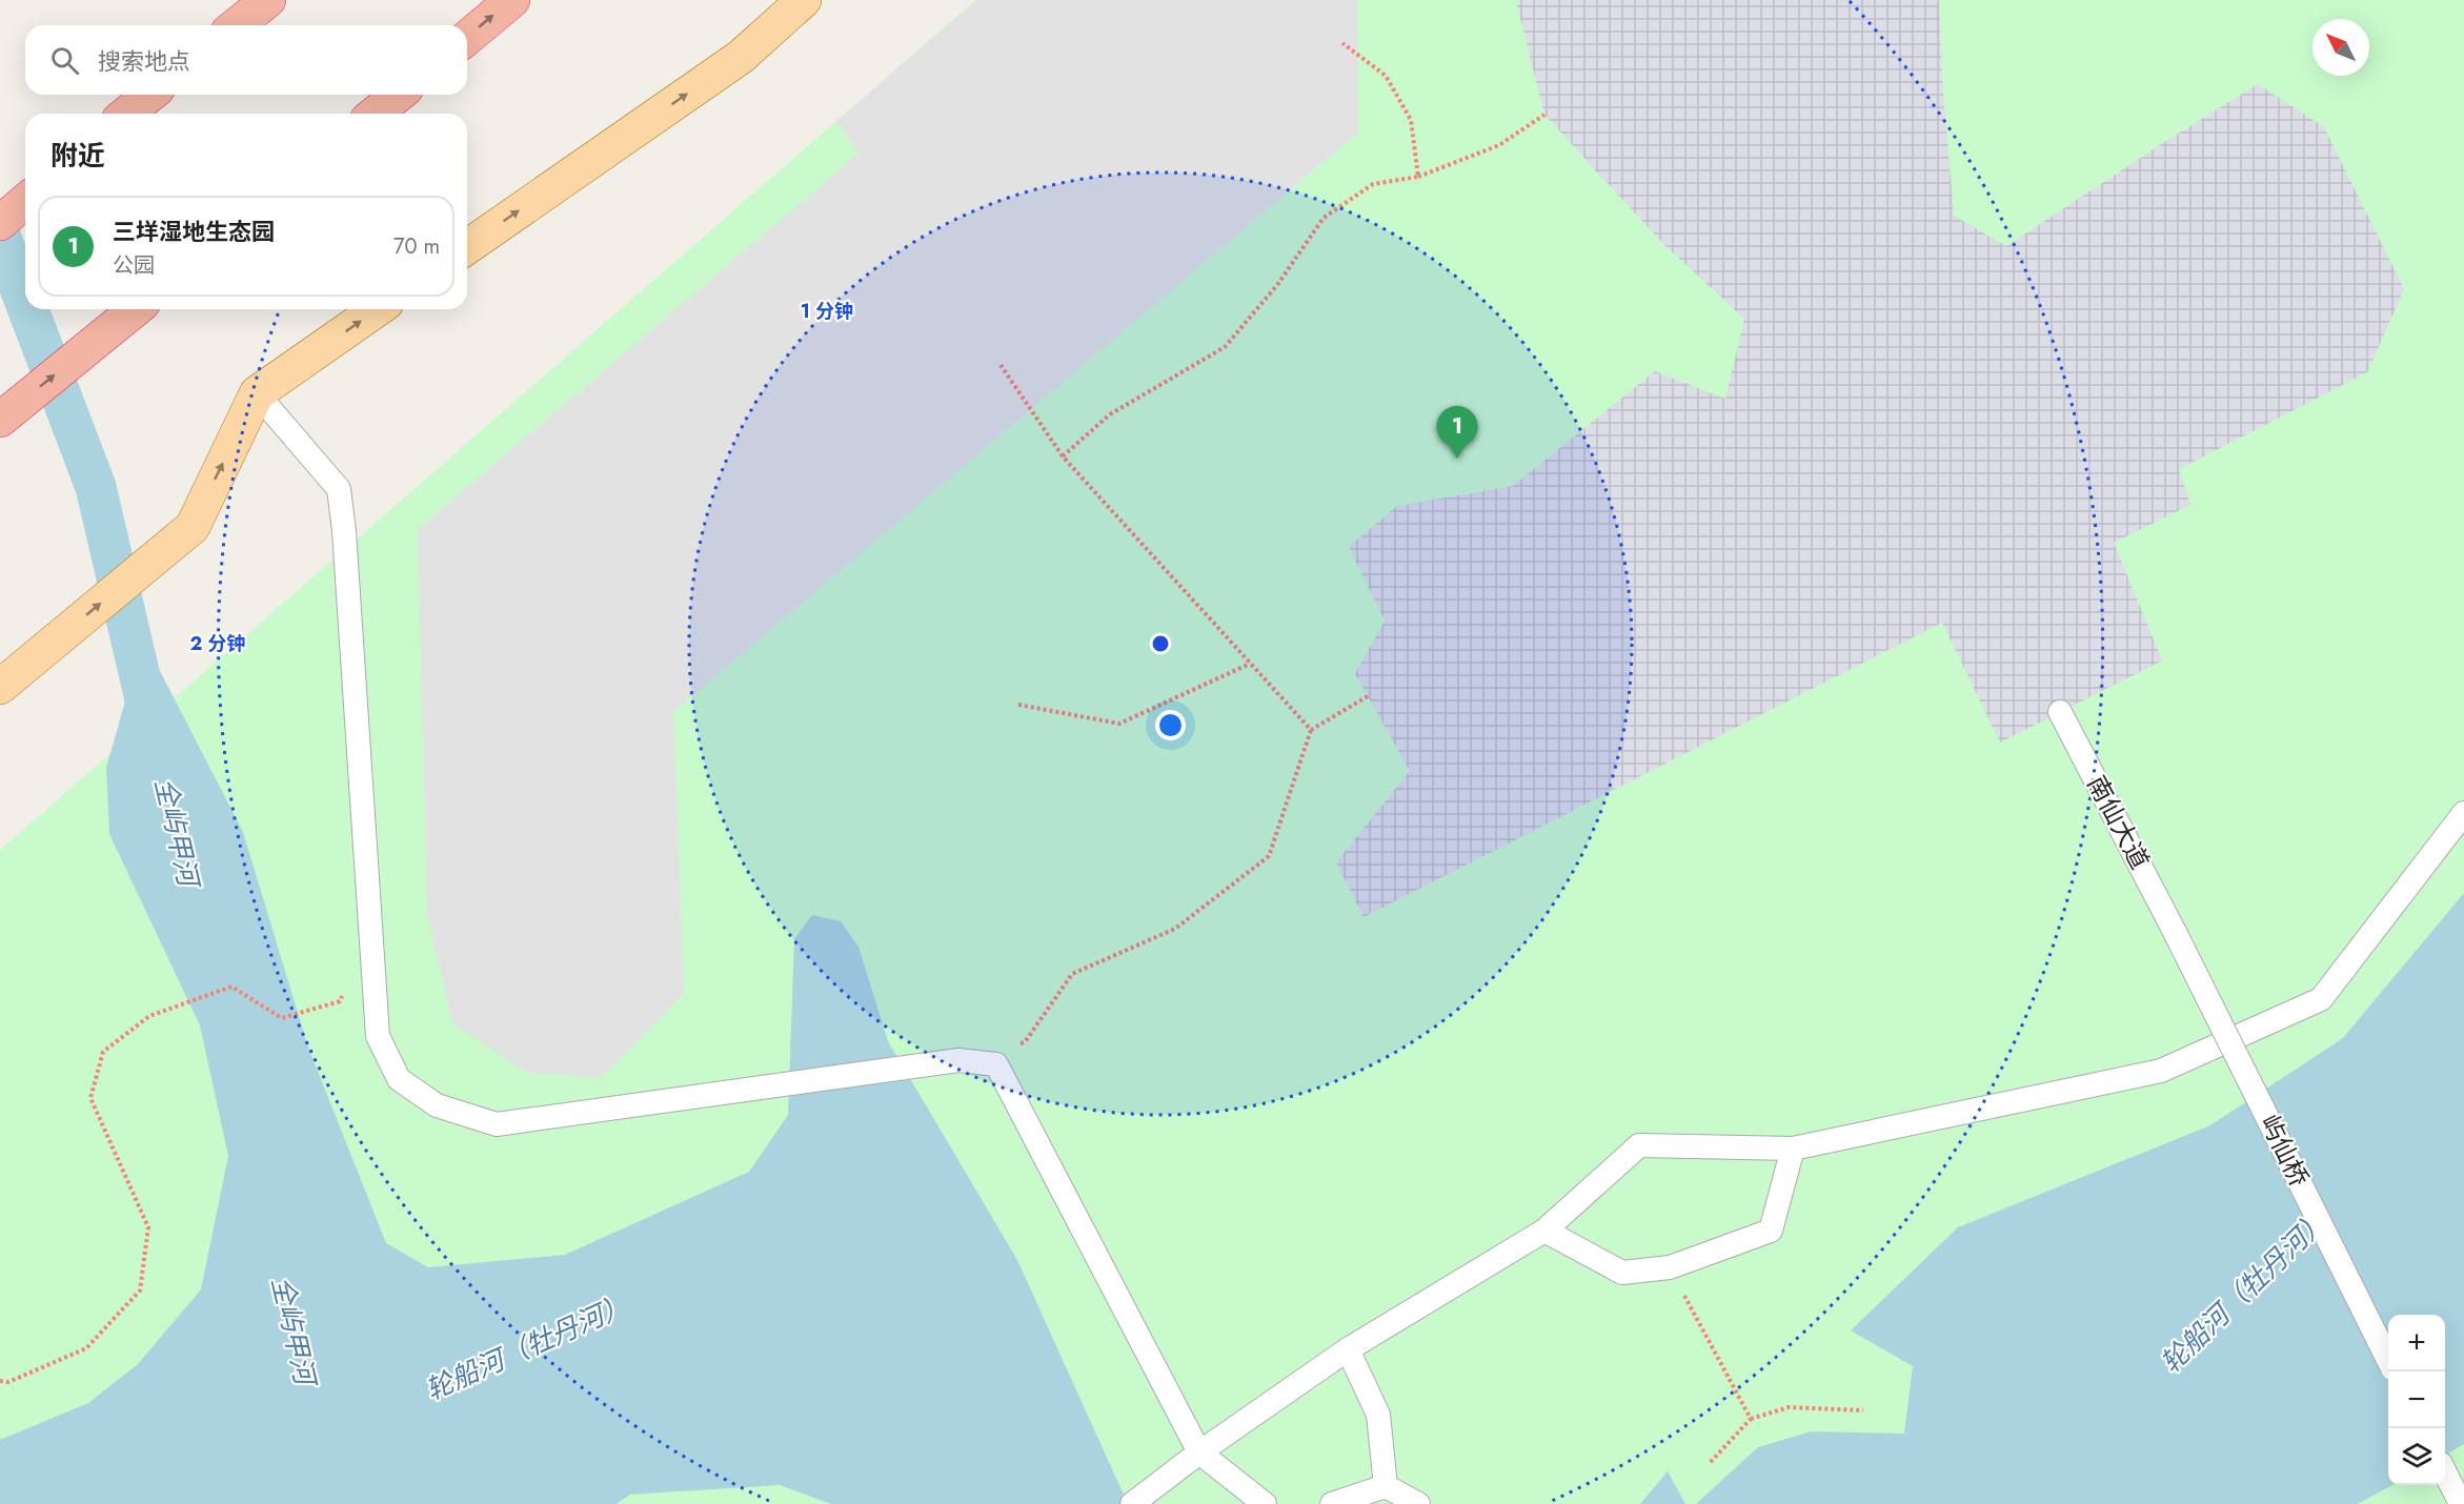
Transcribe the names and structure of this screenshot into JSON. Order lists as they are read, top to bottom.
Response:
{
  "streets": {
    "lane": ["南仙大道", "屿仙桥"]
  },
  "crossings": [
    ["南仙大道", "屿仙桥"]
  ],
  "water": ["全屿甲河", "轮船河（牡丹河）"],
  "north": "top left",
  "page": {
    "search": "搜索地点",
    "heading": "附近",
    "list": [
      {
        "mark": "1",
        "name": "三垟湿地生态园",
        "note": "公园",
        "value": "70 m"
      }
    ],
    "pins": "1",
    "map_buttons": ["+", "−"]
  },
  "rings": ["1 分钟", "2 分钟"]
}
